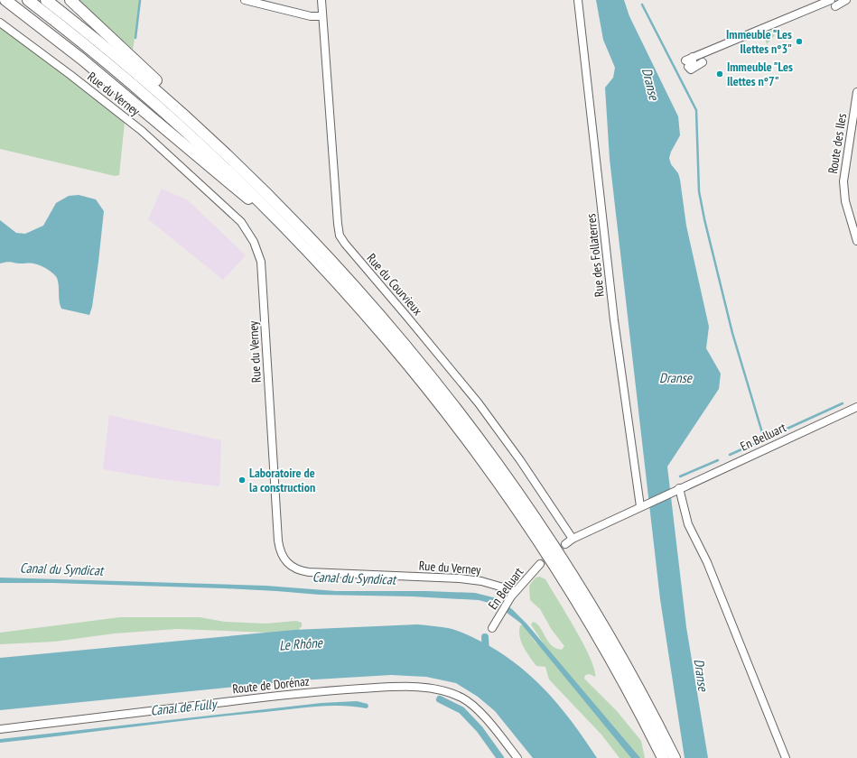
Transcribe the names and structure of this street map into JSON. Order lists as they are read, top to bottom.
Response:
{
  "streets": {
    "street": [
      "Rue du Verney",
      "Route des Iles",
      "Rue des Follaterres",
      "Rue du Courvieux",
      "En Belluart",
      "Route de Dorénaz"
    ]
  },
  "crossings": [
    ["Rue du Verney", "En Belluart"],
    ["Rue des Follaterres", "En Belluart"]
  ],
  "water": [
    "Dranse",
    "Canal du Syndicat",
    "Le Rhône",
    "Canal de Fully"
  ],
  "places": ["Immeuble \"Les Ilettes n°3\"", "Immeuble \"Les Ilettes n°7\"", "Laboratoire de la construction"]
}
